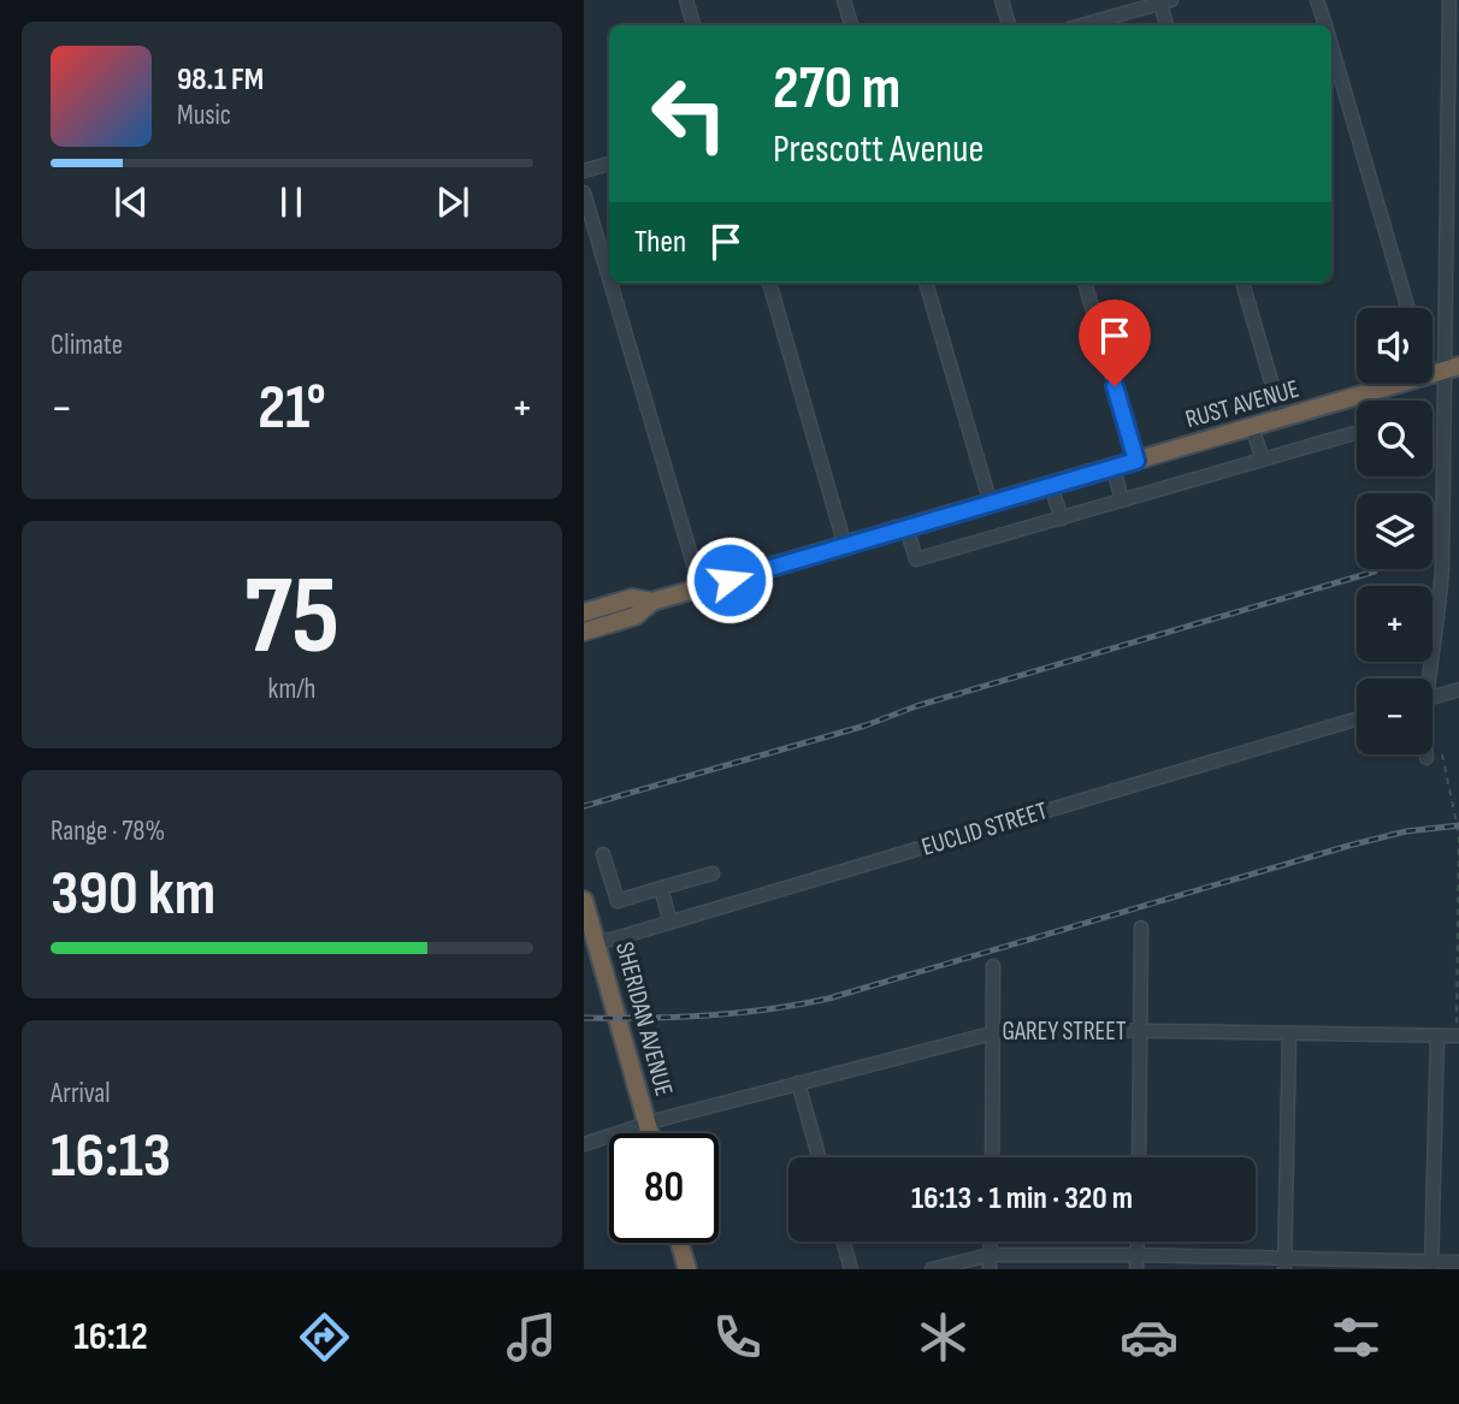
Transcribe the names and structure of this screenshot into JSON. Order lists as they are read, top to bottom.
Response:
{
  "streets": {
    "highway": ["RUST AVENUE", "SHERIDAN AVENUE"],
    "street": ["EUCLID STREET", "GAREY STREET"]
  },
  "crossings": [
    ["EUCLID STREET", "SHERIDAN AVENUE"],
    ["SHERIDAN AVENUE", "GAREY STREET"]
  ],
  "page": {
    "turn": ["270 m", "Prescott Avenue"],
    "song": ["98.1 FM", "Music"],
    "then": "Then",
    "tile": [
      "Climate",
      ["75", "km/h"],
      ["Range · 78%", "390 km"],
      ["Arrival", "16:13"]
    ],
    "map_buttons": ["+", "−"],
    "heat": ["−", "21°", "+"],
    "limit": "80",
    "trip": "16:13 · 1 min · 320 m",
    "tabs": "16:12"
  }
}
